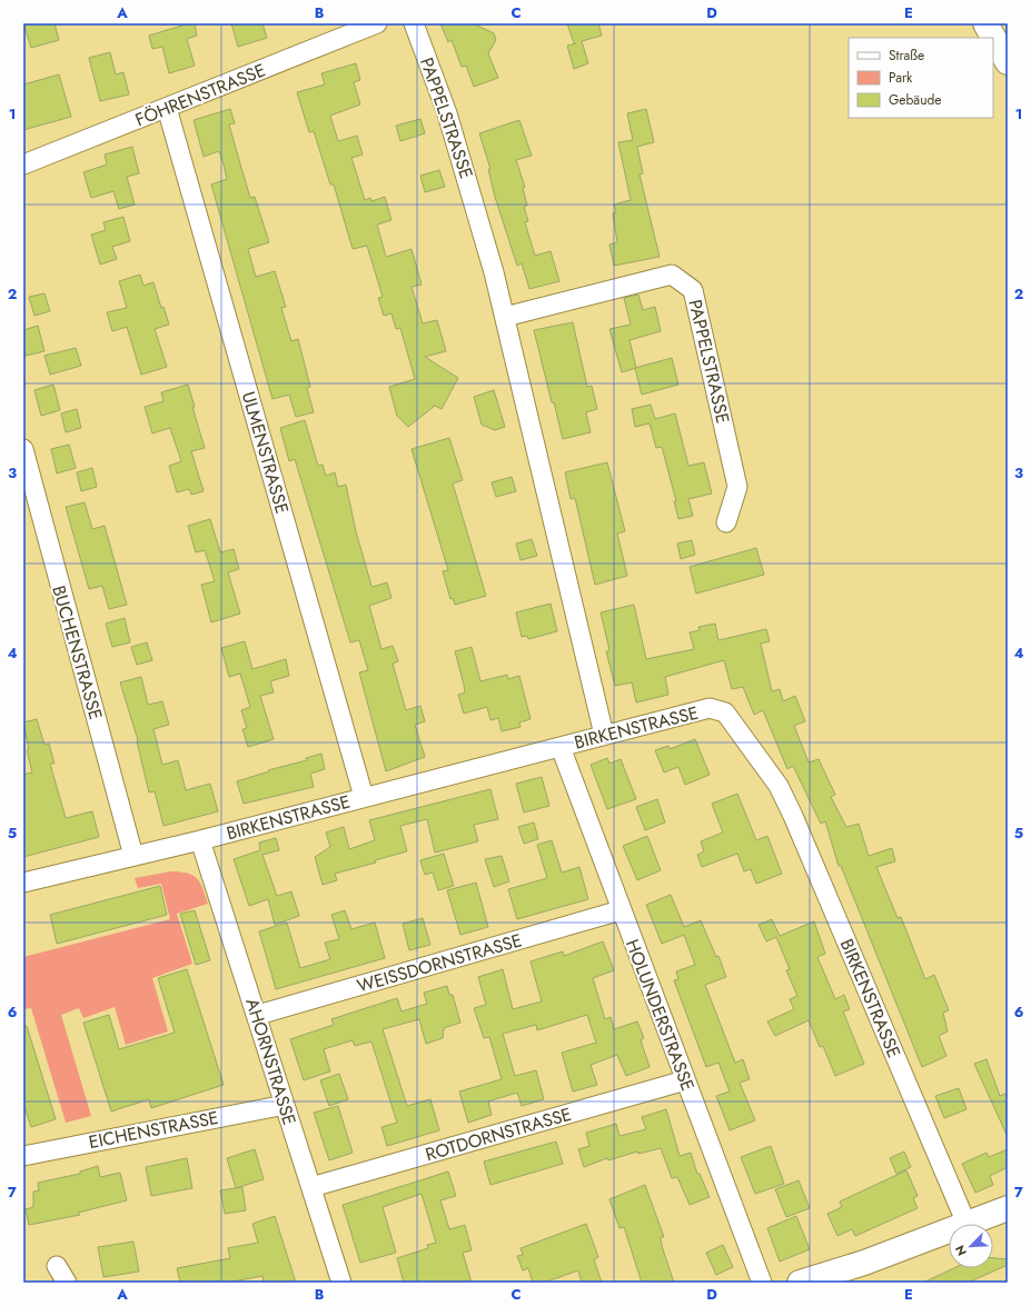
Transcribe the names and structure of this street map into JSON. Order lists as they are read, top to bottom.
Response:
{
  "streets": {
    "street": [
      "FÖHRENSTRASSE",
      "PAPPELSTRASSE",
      "ULMENSTRASSE",
      "BUCHENSTRASSE",
      "BIRKENSTRASSE",
      "WEISSDORNSTRASSE",
      "HOLUNDERSTRASSE",
      "AHORNSTRASSE",
      "EICHENSTRASSE",
      "ROTDORNSTRASSE"
    ]
  },
  "crossings": [
    ["FÖHRENSTRASSE", "ULMENSTRASSE"],
    ["PAPPELSTRASSE", "BIRKENSTRASSE"],
    ["ULMENSTRASSE", "BIRKENSTRASSE"],
    ["BUCHENSTRASSE", "BIRKENSTRASSE"],
    ["BIRKENSTRASSE", "HOLUNDERSTRASSE"],
    ["BIRKENSTRASSE", "AHORNSTRASSE"],
    ["WEISSDORNSTRASSE", "HOLUNDERSTRASSE"],
    ["WEISSDORNSTRASSE", "AHORNSTRASSE"],
    ["HOLUNDERSTRASSE", "ROTDORNSTRASSE"],
    ["AHORNSTRASSE", "EICHENSTRASSE"],
    ["AHORNSTRASSE", "ROTDORNSTRASSE"]
  ],
  "legend": ["Straße", "Park", "Gebäude"],
  "north": "bottom left",
  "grid": {
    "columns": [
      "A",
      "B",
      "C",
      "D",
      "E"
    ],
    "rows": [
      "1",
      "2",
      "3",
      "4",
      "5",
      "6",
      "7"
    ]
  }
}
